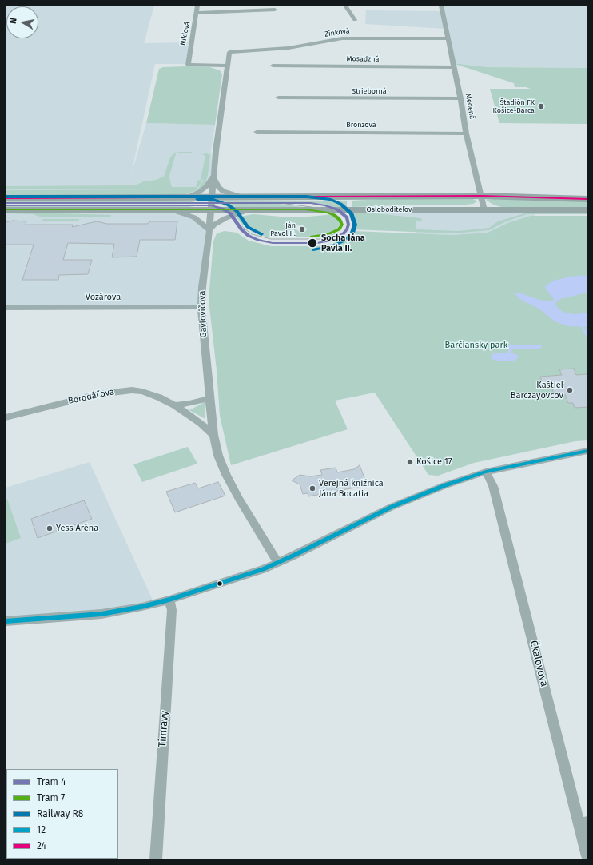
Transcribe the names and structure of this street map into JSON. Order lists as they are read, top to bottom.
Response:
{
  "streets": {
    "main road": ["Osloboditeľov"],
    "street": [
      "Zinková",
      "Niklová",
      "Mosadzná",
      "Strieborná",
      "Medená",
      "Bronzová",
      "Vozárova",
      "Gavlovičova",
      "Borodáčova",
      "Čkalovova",
      "Timravy"
    ]
  },
  "crossings": [
    ["Zinková", "Medená"],
    ["Zinková", "Gavlovičova"],
    ["Niklová", "Gavlovičova"],
    ["Mosadzná", "Medená"],
    ["Strieborná", "Medená"],
    ["Medená", "Bronzová"],
    ["Medená", "Osloboditeľov"],
    ["Osloboditeľov", "Gavlovičova"],
    ["Vozárova", "Gavlovičova"],
    ["Gavlovičova", "Borodáčova"]
  ],
  "parks": ["Barčiansky park"],
  "places": [
    "Štadión FK Košice-Barca",
    "Ján Pavol II.",
    "Socha Jána Pavla II.",
    "Kaštieľ Barczayovcov",
    "Košice 17",
    "Verejná knižnica Jána Bocatia",
    "Yess Aréna"
  ],
  "lines": [
    "transit line 24",
    "rail line R8",
    "tram line 4",
    "tram line 7",
    "transit line 12"
  ],
  "legend": [
    "Tram 4",
    "Tram 7",
    "Railway R8",
    "12",
    "24"
  ],
  "north": "left"
}
